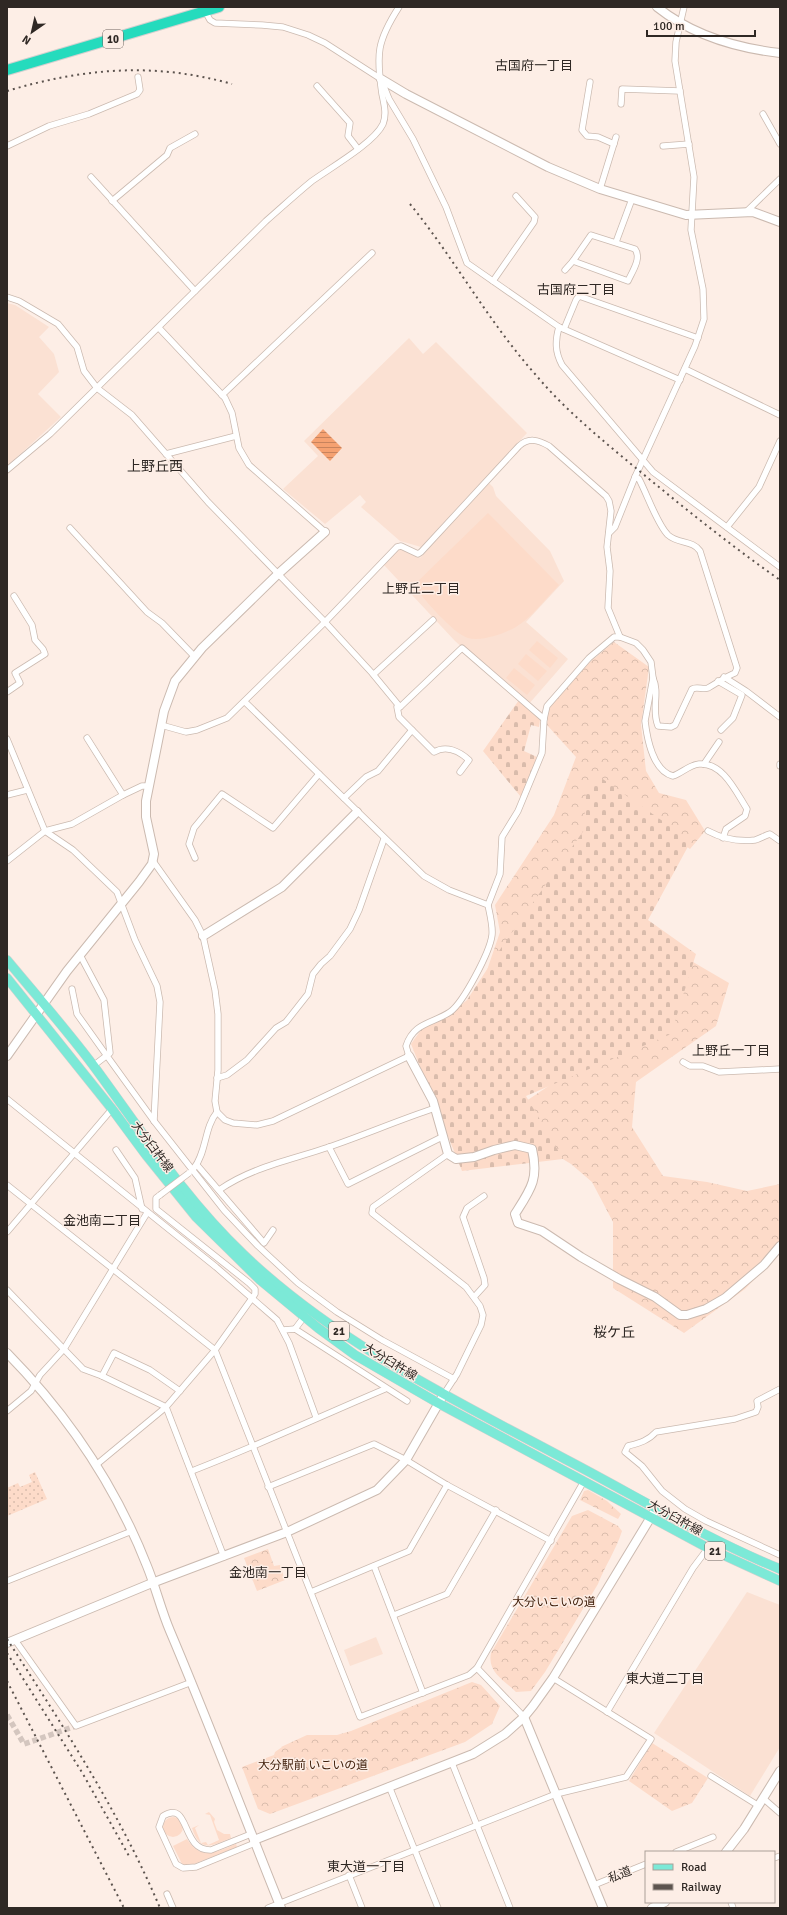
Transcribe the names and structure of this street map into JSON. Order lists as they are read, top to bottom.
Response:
{
  "streets": {
    "highway": ["10"],
    "main road": ["大分臼杵線", "21"],
    "street": ["私道"]
  },
  "districts": [
    "古国府一丁目",
    "古国府二丁目",
    "上野丘西",
    "上野丘二丁目",
    "上野丘一丁目",
    "金池南二丁目",
    "桜ケ丘",
    "金池南一丁目",
    "東大道二丁目",
    "東大道一丁目"
  ],
  "parks": ["大分いこいの道", "大分駅前 いこいの道"],
  "legend": ["Road", "Railway"],
  "scale_bar": "100 m",
  "north": "bottom left"
}
